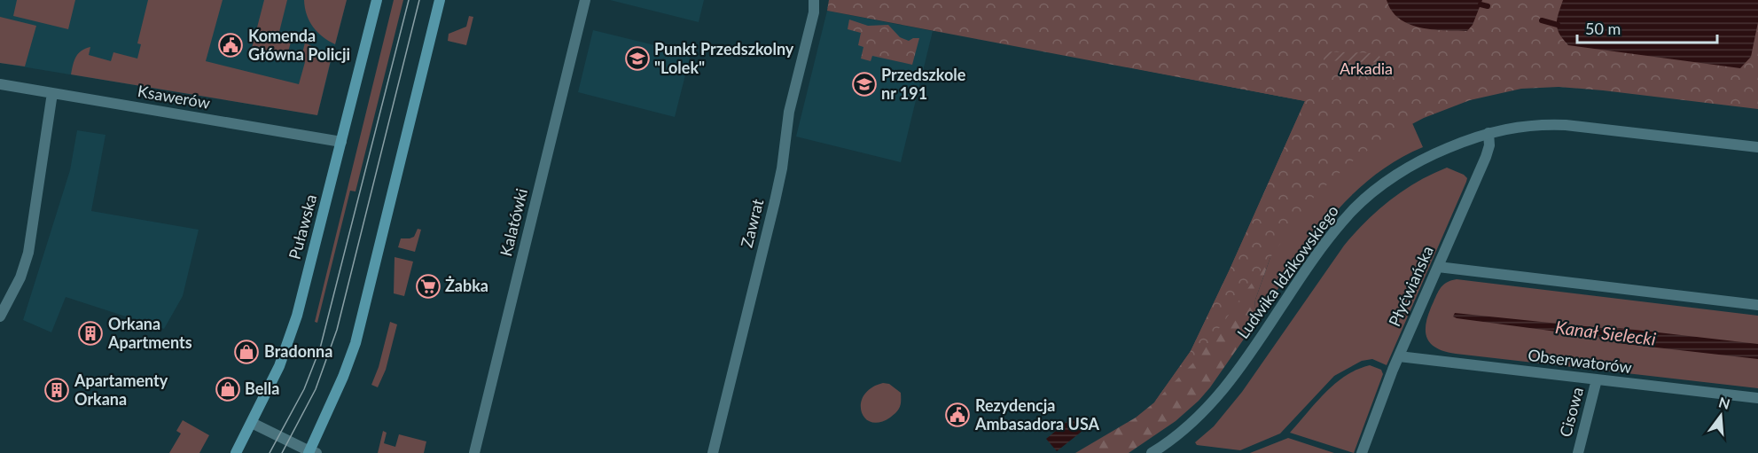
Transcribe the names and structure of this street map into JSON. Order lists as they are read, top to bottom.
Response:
{
  "streets": {
    "main road": ["Puławska"],
    "street": [
      "Ksawerów",
      "Kalatówki",
      "Zawrat",
      "Ludwika Idzikowskiego",
      "Płyćwiańska",
      "Obserwatorów",
      "Cisowa"
    ]
  },
  "crossings": [
    ["Ksawerów", "Puławska"],
    ["Ludwika Idzikowskiego", "Płyćwiańska"],
    ["Płyćwiańska", "Obserwatorów"],
    ["Obserwatorów", "Cisowa"]
  ],
  "water": ["Kanał Sielecki"],
  "parks": ["Arkadia"],
  "places": {
    "public building": ["Komenda Główna Policji", "Rezydencja Ambasadora USA"],
    "school or university": ["Punkt Przedszkolny \"Lolek\"", "Przedszkole nr 191"],
    "supermarket": ["Żabka"],
    "building": ["Orkana Apartments", "Apartamenty Orkana"],
    "shop": ["Bradonna", "Bella"]
  },
  "scale_bar": "50 m",
  "north": "top"
}
